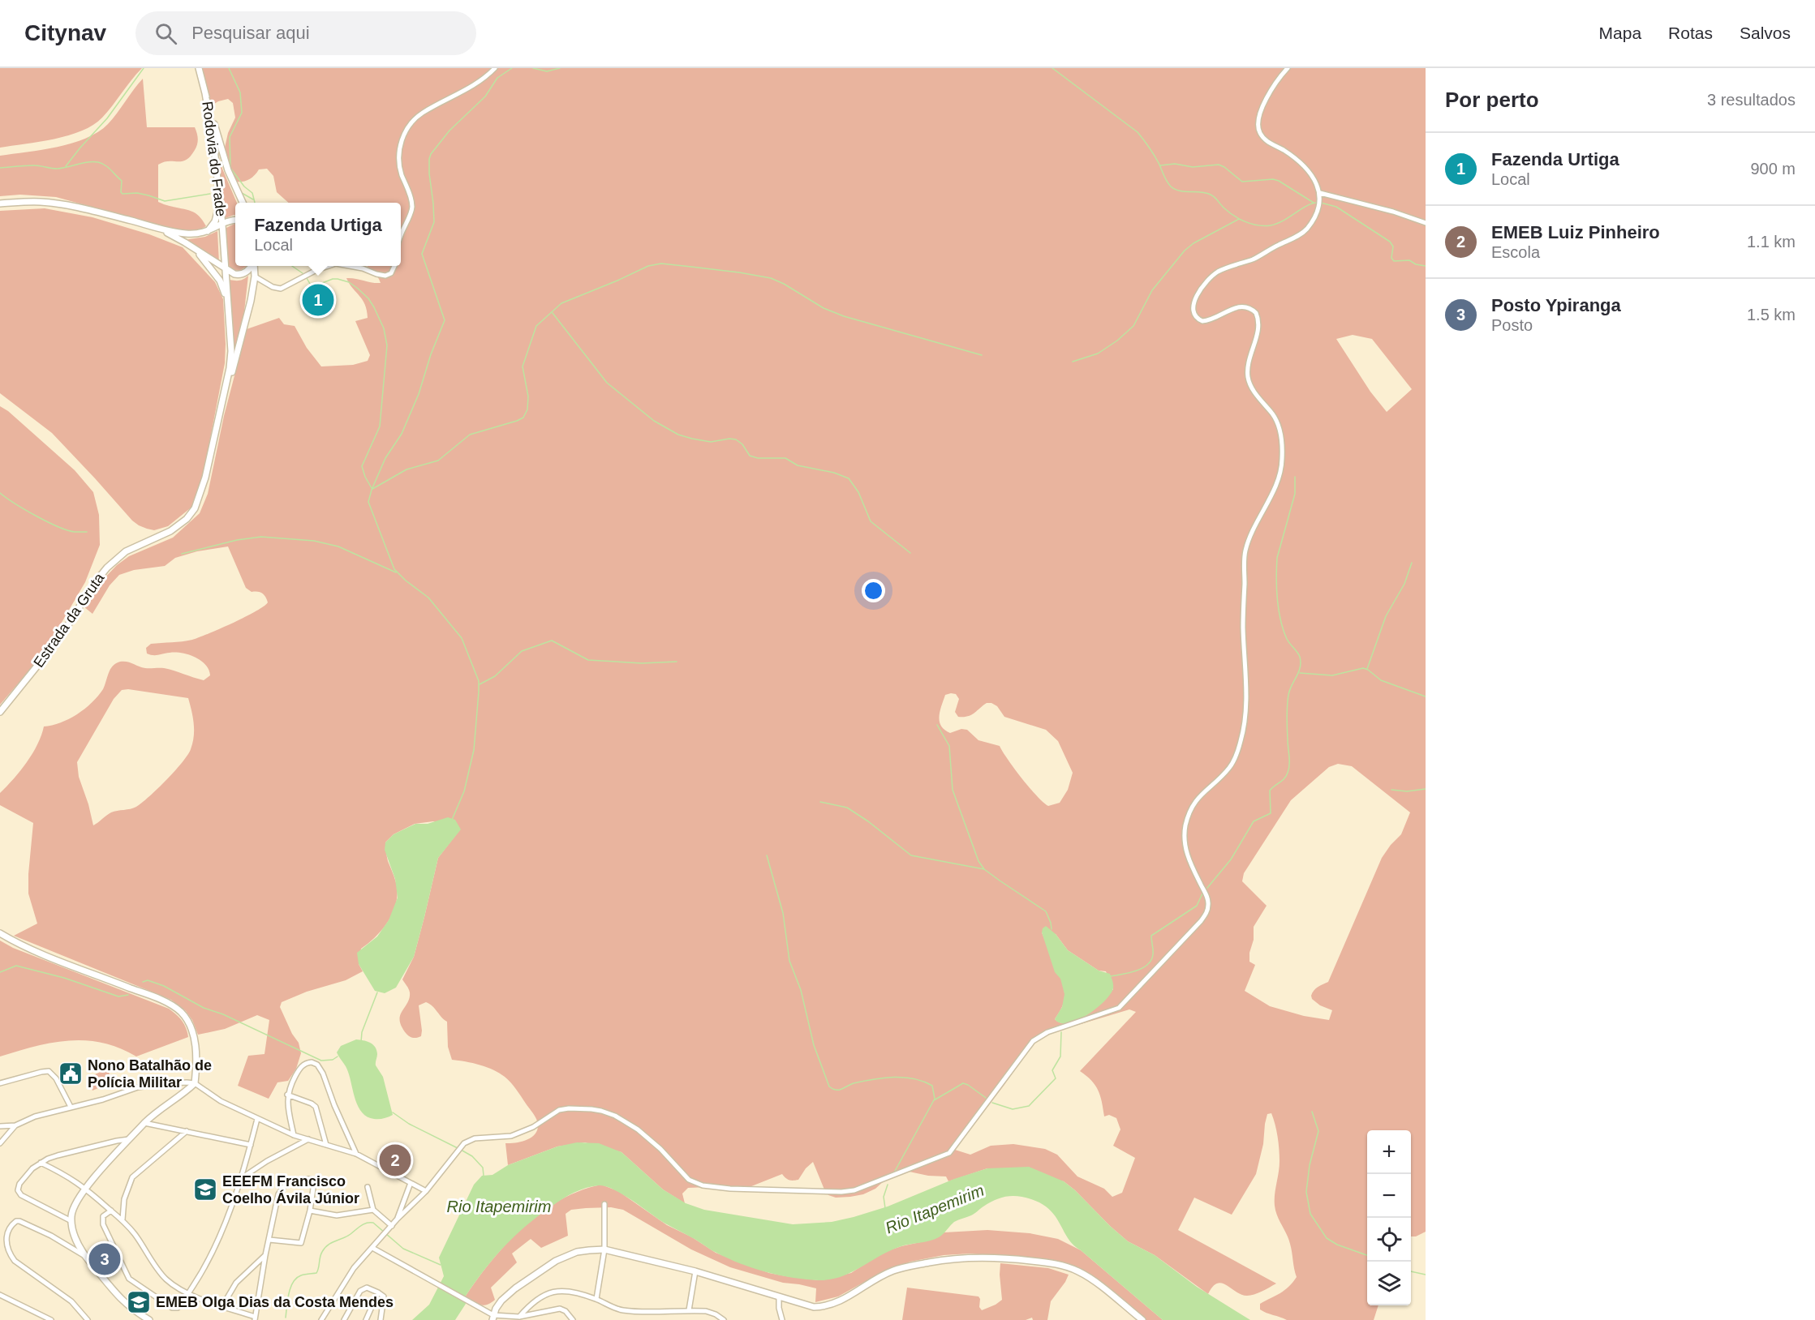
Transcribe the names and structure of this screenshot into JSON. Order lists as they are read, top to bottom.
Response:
{
  "streets": {
    "main road": ["Rodovia do Frade", "Estrada da Gruta"]
  },
  "water": ["Rio Itapemirim"],
  "places": {
    "public building": ["Nono Batalhão de Polícia Militar"],
    "school or university": ["EEEFM Francisco Coelho Ávila Júnior", "EMEB Olga Dias da Costa Mendes"]
  },
  "page": {
    "header": "Citynav",
    "search": "Pesquisar aqui",
    "nav": ["Mapa", "Rotas", "Salvos"],
    "heading": ["Por perto", "3 resultados"],
    "list": [
      {
        "mark": "1",
        "name": "Fazenda Urtiga",
        "note": "Local",
        "value": "900 m"
      },
      {
        "mark": "2",
        "name": "EMEB Luiz Pinheiro",
        "note": "Escola",
        "value": "1.1 km"
      },
      {
        "mark": "3",
        "name": "Posto Ypiranga",
        "note": "Posto",
        "value": "1.5 km"
      }
    ],
    "popup": ["Fazenda Urtiga", "Local"],
    "pins": ["1", "2", "3"],
    "map_buttons": ["+", "−"]
  }
}
